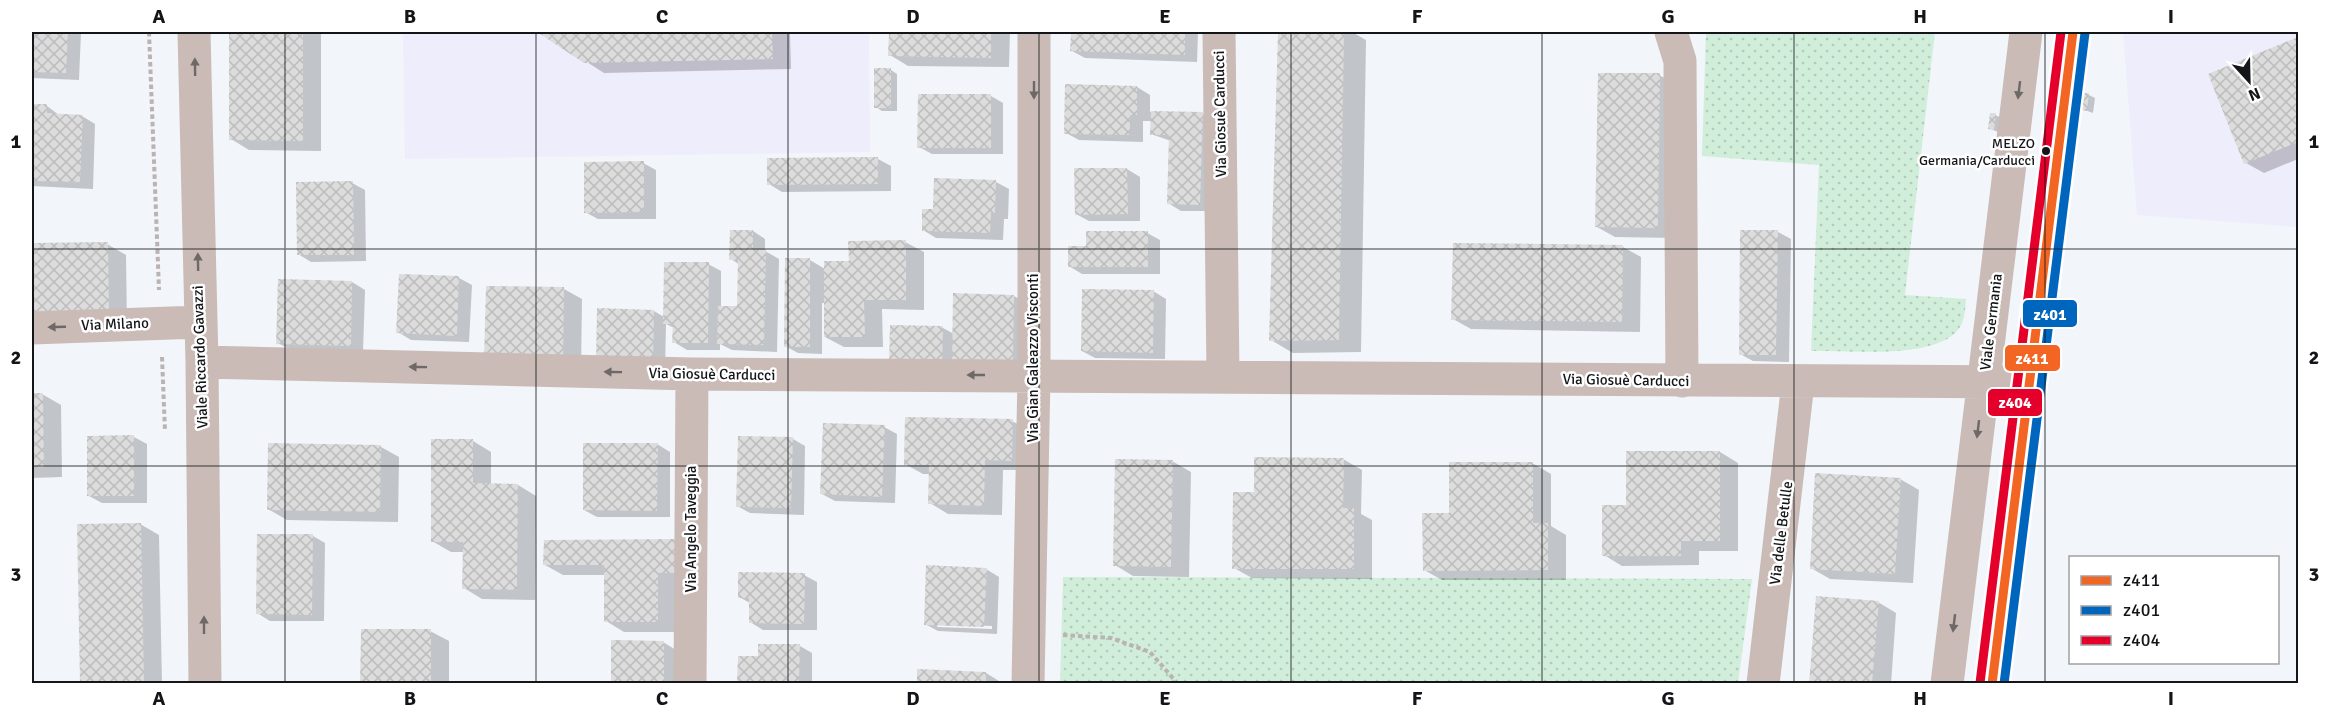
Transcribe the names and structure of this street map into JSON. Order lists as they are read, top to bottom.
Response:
{
  "streets": {
    "street": [
      "Via Giosuè Carducci",
      "Viale Germania",
      "Via Milano",
      "Viale Riccardo Gavazzi",
      "Via Gian Galeazzo Visconti",
      "Via Angelo Taveggia",
      "Via delle Betulle"
    ]
  },
  "crossings": [
    ["Via Giosuè Carducci", "Viale Germania"],
    ["Via Giosuè Carducci", "Viale Riccardo Gavazzi"],
    ["Via Giosuè Carducci", "Via Gian Galeazzo Visconti"],
    ["Via Giosuè Carducci", "Via Angelo Taveggia"],
    ["Via Giosuè Carducci", "Via delle Betulle"],
    ["Via Milano", "Viale Riccardo Gavazzi"]
  ],
  "one_way": [
    "Via Giosuè Carducci",
    "Via Milano",
    "Viale Riccardo Gavazzi",
    "Via Gian Galeazzo Visconti"
  ],
  "places": ["MELZO Germania/Carducci"],
  "lines": ["transit line z411", "transit line z404", "transit line z401"],
  "legend": ["z411", "z401", "z404"],
  "north": "bottom",
  "grid": {
    "columns": [
      "A",
      "B",
      "C",
      "D",
      "E",
      "F",
      "G",
      "H",
      "I"
    ],
    "rows": ["1", "2", "3"]
  }
}
